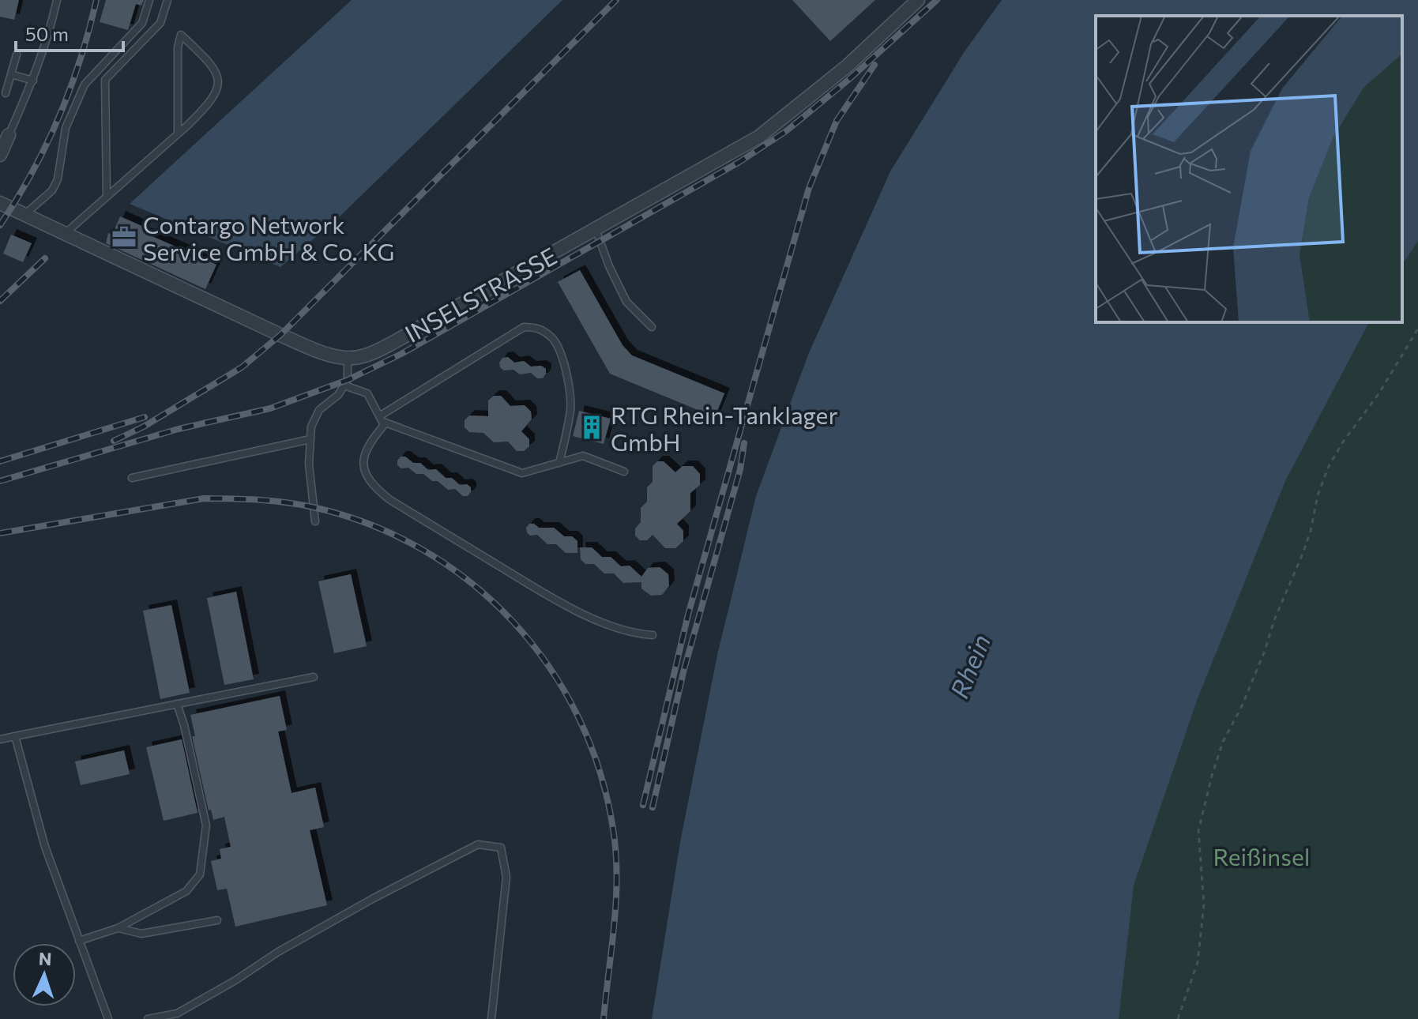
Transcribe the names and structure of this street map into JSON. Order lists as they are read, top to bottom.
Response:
{
  "streets": {
    "street": ["INSELSTRASSE"]
  },
  "water": ["Rhein"],
  "parks": ["Reißinsel"],
  "places": {
    "office": ["Contargo Network Service GmbH & Co. KG"],
    "building": ["RTG Rhein-Tanklager GmbH"]
  },
  "scale_bar": "50 m",
  "north": "top"
}
